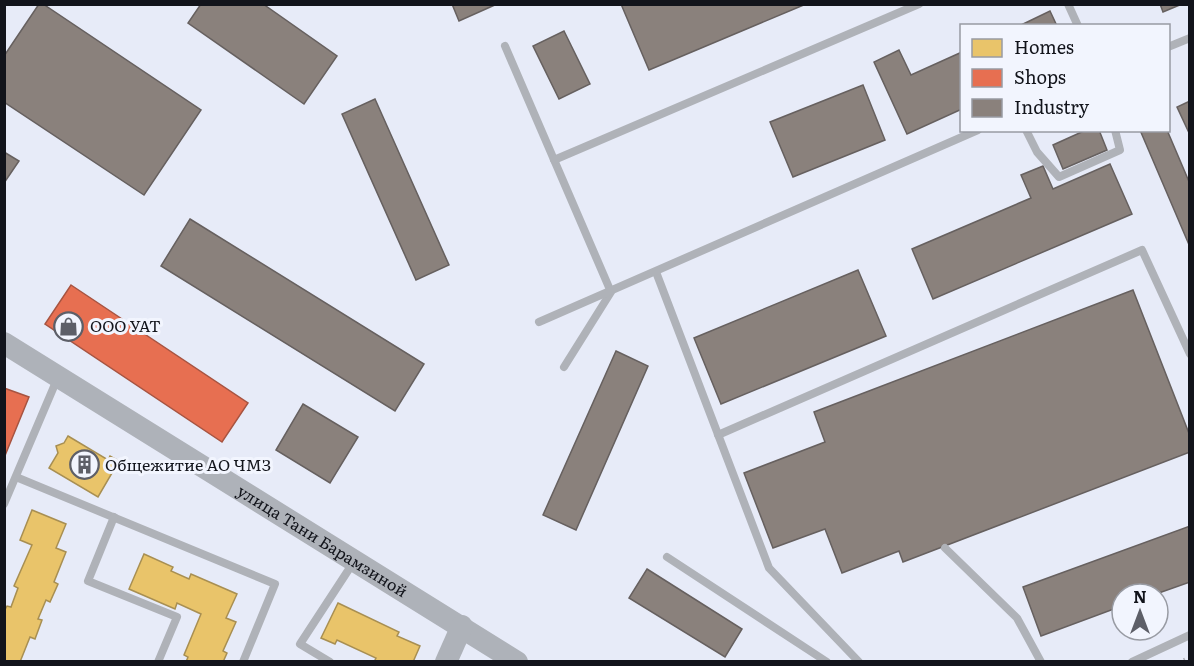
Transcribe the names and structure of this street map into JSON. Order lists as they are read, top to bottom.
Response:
{
  "streets": {
    "street": ["улица Тани Барамзиной"]
  },
  "places": {
    "shop": ["ООО УАТ"],
    "building": ["Общежитие АО ЧМЗ"]
  },
  "legend": ["Homes", "Shops", "Industry"],
  "north": "top"
}
